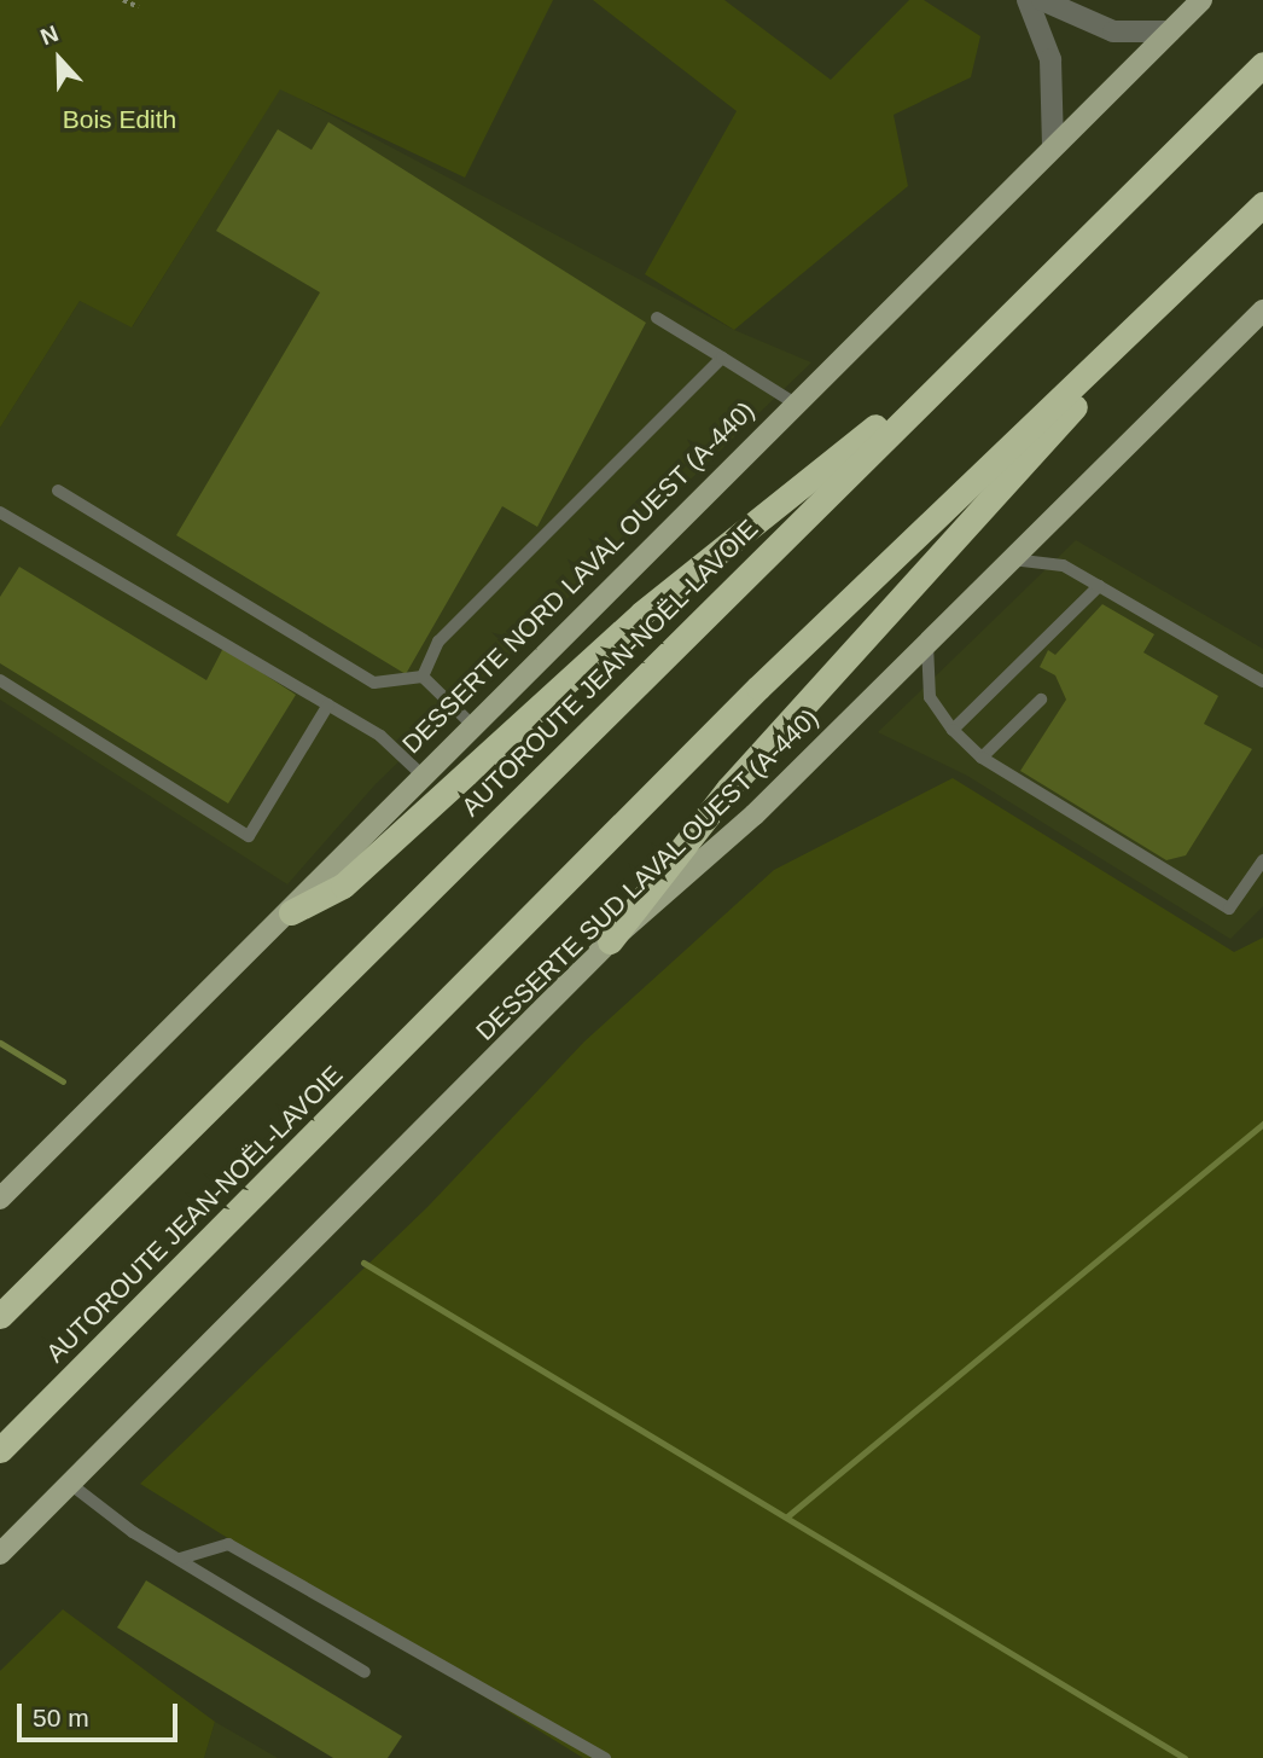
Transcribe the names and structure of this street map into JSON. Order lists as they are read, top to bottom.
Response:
{
  "streets": {
    "highway": ["AUTOROUTE JEAN-NOËL-LAVOIE"],
    "main road": ["DESSERTE NORD LAVAL OUEST (A-440)", "DESSERTE SUD LAVAL OUEST (A-440)"]
  },
  "parks": ["Bois Edith"],
  "scale_bar": "50 m",
  "north": "top"
}
